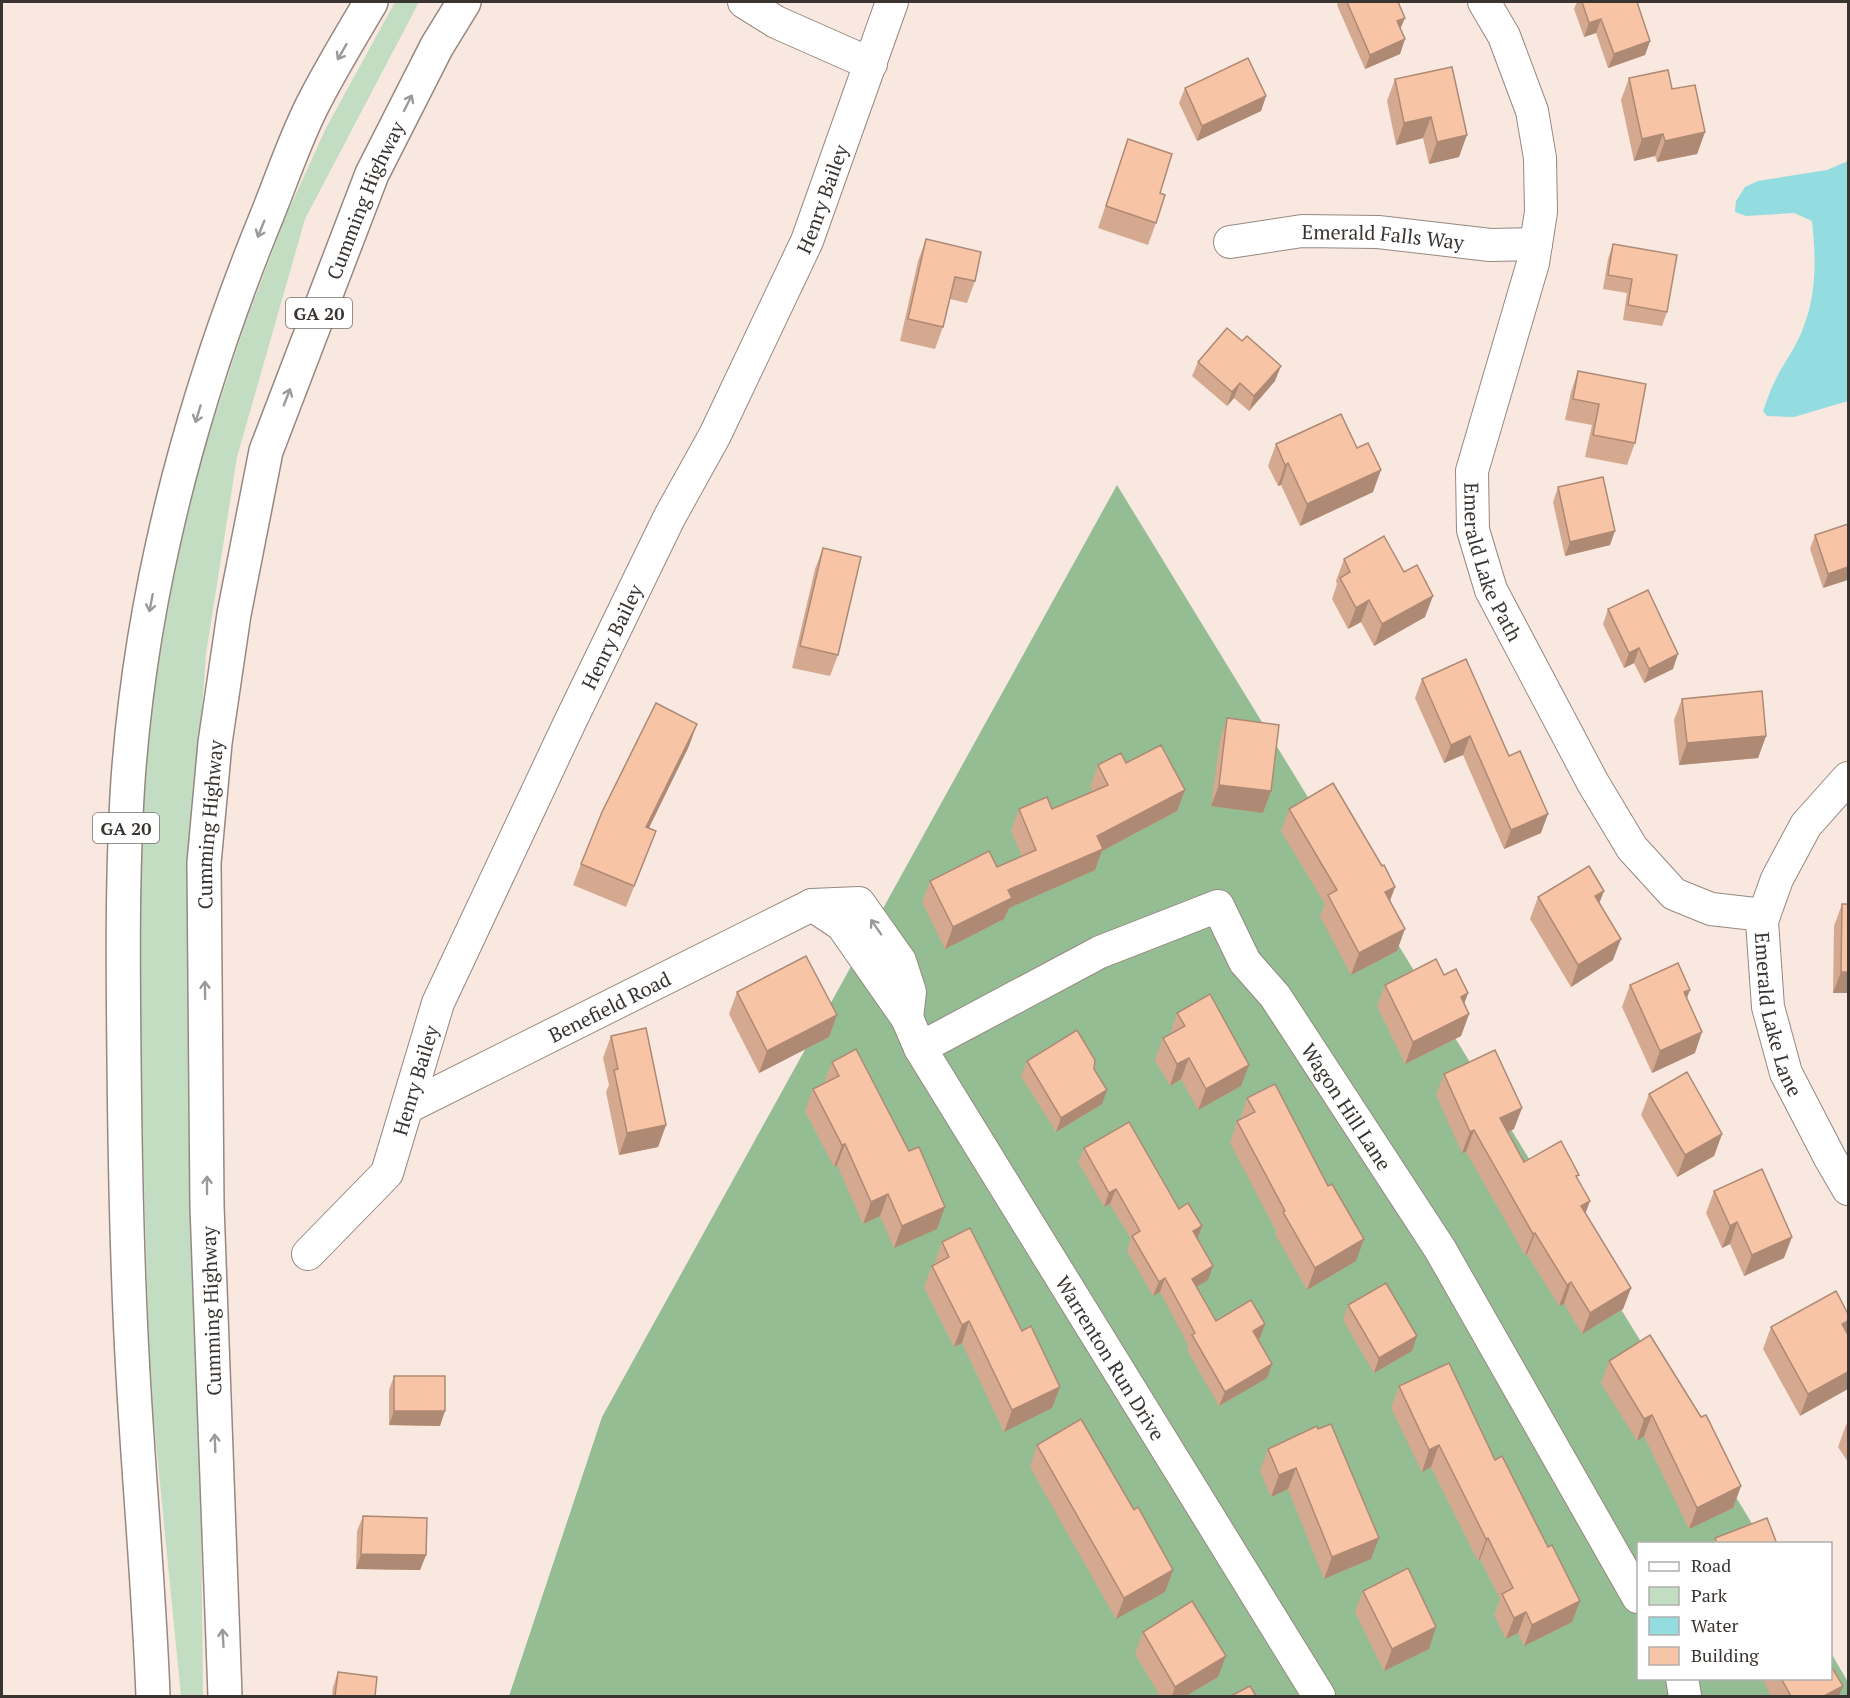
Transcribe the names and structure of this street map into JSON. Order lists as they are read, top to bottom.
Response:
{
  "streets": {
    "highway": ["Cumming Highway", "GA 20"],
    "street": [
      "Henry Bailey",
      "Emerald Falls Way",
      "Emerald Lake Path",
      "Benefield Road",
      "Emerald Lake Lane",
      "Wagon Hill Lane",
      "Warrenton Run Drive"
    ]
  },
  "crossings": [
    ["Henry Bailey", "Benefield Road"],
    ["Emerald Falls Way", "Emerald Lake Path"],
    ["Emerald Lake Path", "Emerald Lake Lane"],
    ["Benefield Road", "Warrenton Run Drive"],
    ["Wagon Hill Lane", "Warrenton Run Drive"]
  ],
  "legend": [
    "Road",
    "Park",
    "Water",
    "Building"
  ]
}
